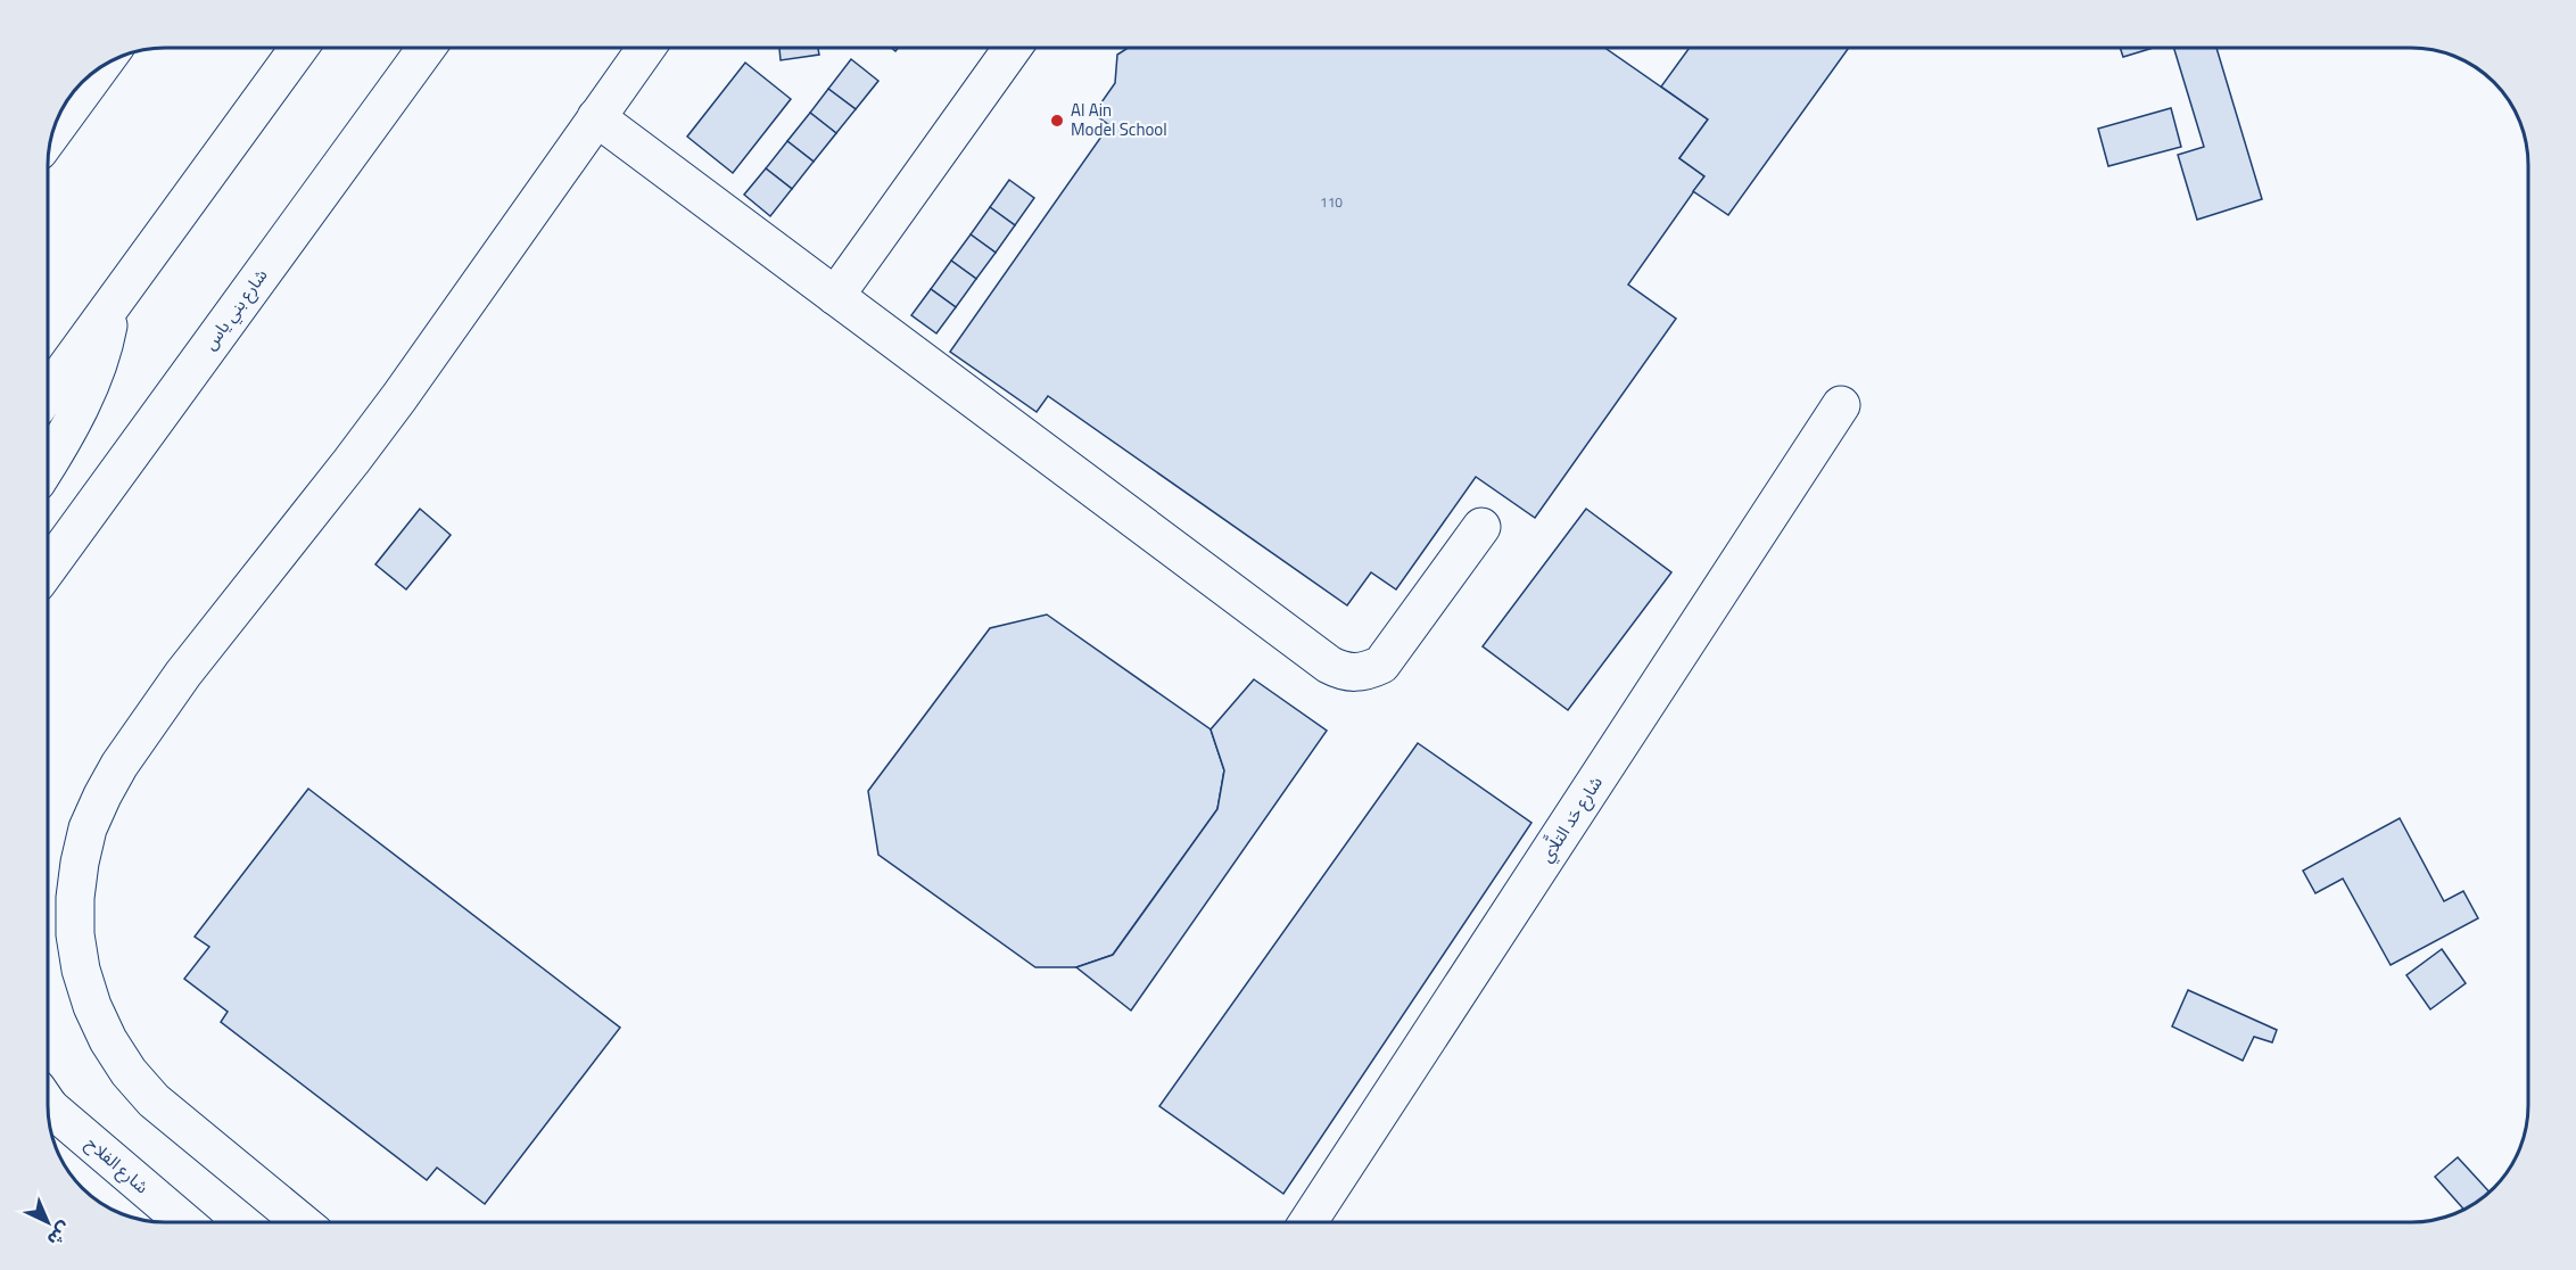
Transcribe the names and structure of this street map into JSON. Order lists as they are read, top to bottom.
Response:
{
  "streets": {
    "main road": ["شارع بني ياس", "شارع حَد التلَّاي", "شارع الفلاح"]
  },
  "places": ["Al Ain Model School"],
  "house_numbers": ["110"],
  "north": "bottom right"
}
